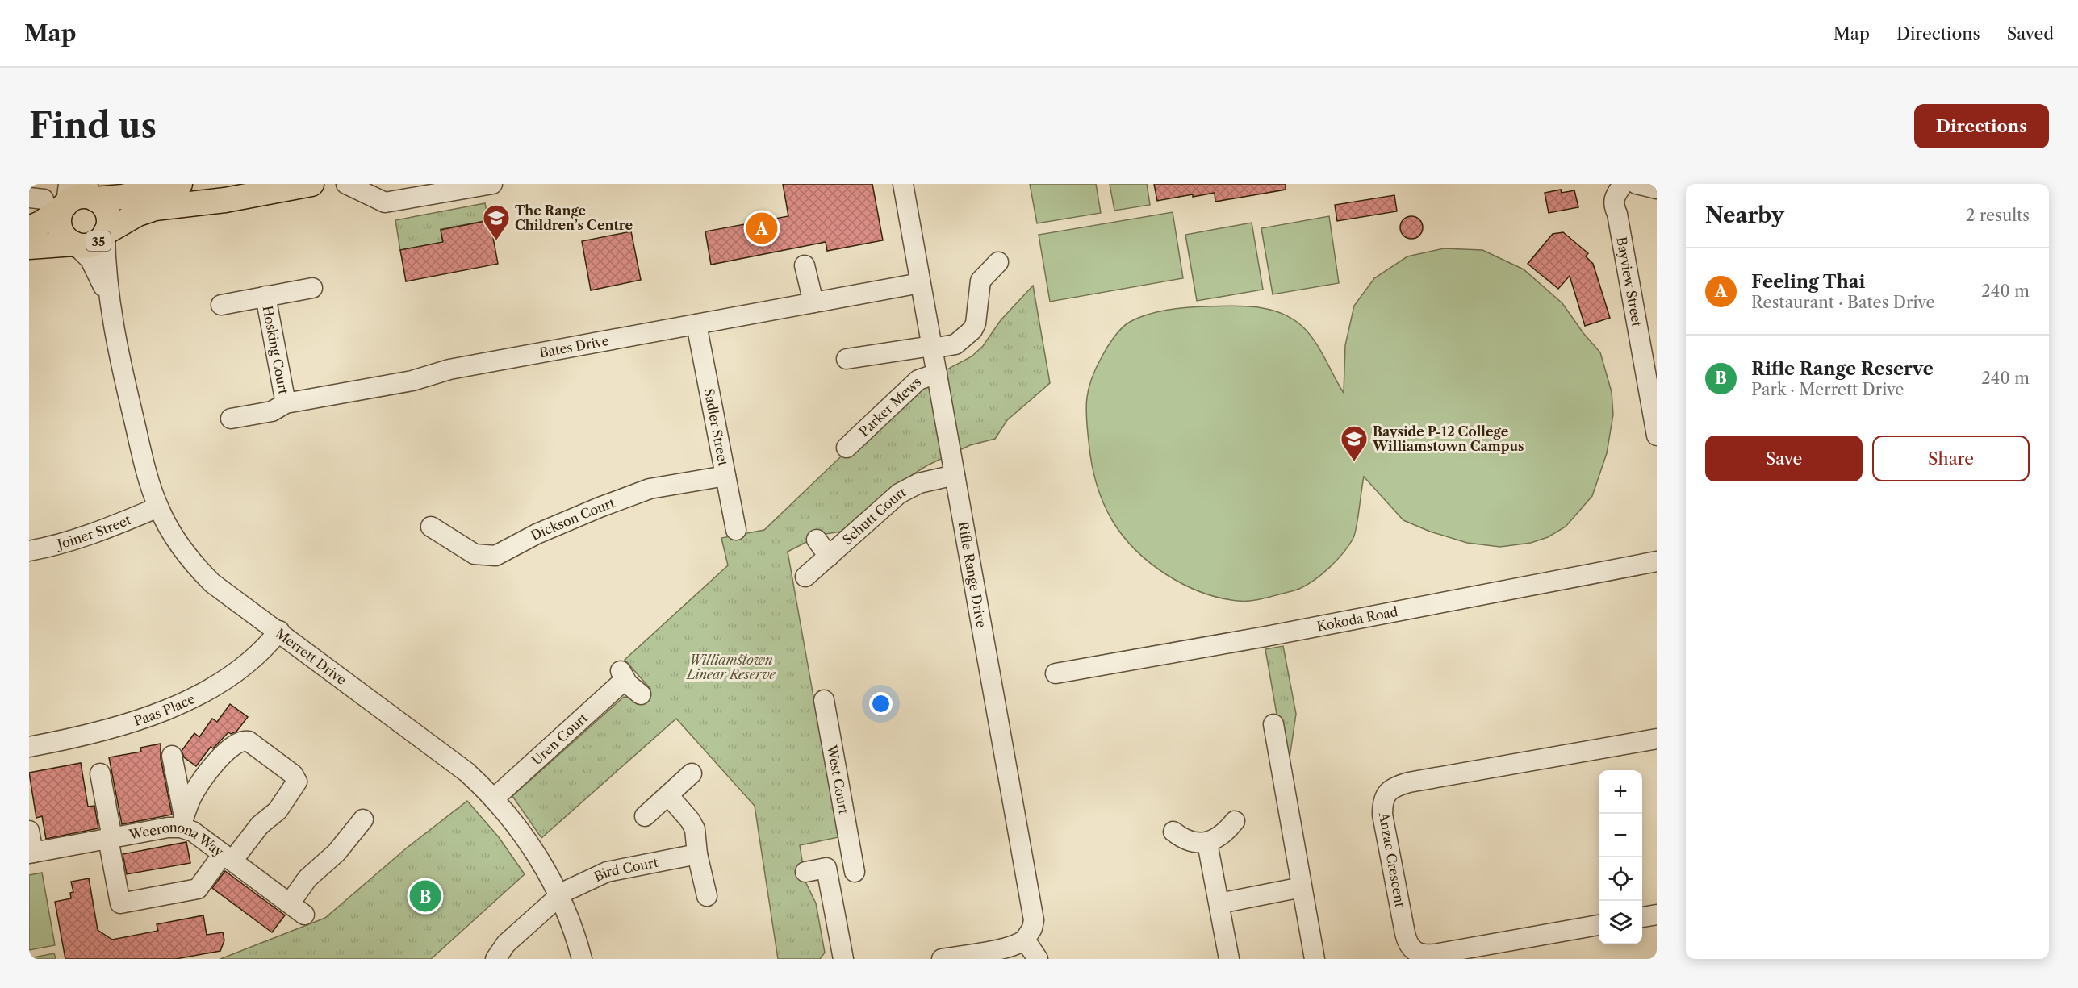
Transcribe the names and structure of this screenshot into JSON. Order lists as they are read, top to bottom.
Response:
{
  "streets": {
    "main road": ["35"],
    "street": [
      "Bayview Street",
      "Bates Drive",
      "Hosking Court",
      "Parker Mews",
      "Sadler Street",
      "Schutt Court",
      "Dickson Court",
      "Joiner Street",
      "Rifle Range Drive",
      "Kokoda Road",
      "Merrett Drive",
      "Paas Place",
      "Uren Court",
      "West Court",
      "Weeronona Way",
      "Anzac Crescent",
      "Bird Court"
    ]
  },
  "crossings": [
    ["35", "Merrett Drive"],
    ["Bates Drive", "Hosking Court"],
    ["Bates Drive", "Sadler Street"],
    ["Bates Drive", "Rifle Range Drive"],
    ["Parker Mews", "Rifle Range Drive"],
    ["Sadler Street", "Dickson Court"],
    ["Schutt Court", "Rifle Range Drive"],
    ["Joiner Street", "Merrett Drive"],
    ["Merrett Drive", "Paas Place"],
    ["Merrett Drive", "Uren Court"],
    ["Merrett Drive", "Bird Court"]
  ],
  "parks": ["Williamstown Linear Reserve"],
  "places": {
    "school or university": ["The Range Children’s Centre", "Bayside P-12 College Williamstown Campus"]
  },
  "page": {
    "header": "Map",
    "nav": ["Map", "Directions", "Saved"],
    "buttons": [
      "Directions",
      ["Save", "Share"]
    ],
    "title": "Find us",
    "heading": ["Nearby", "2 results"],
    "pins": ["A", "B"],
    "list": [
      {
        "mark": "A",
        "name": "Feeling Thai",
        "note": "Restaurant · Bates Drive",
        "value": "240 m"
      },
      {
        "mark": "B",
        "name": "Rifle Range Reserve",
        "note": "Park · Merrett Drive",
        "value": "240 m"
      }
    ],
    "map_buttons": ["+", "−"]
  }
}
